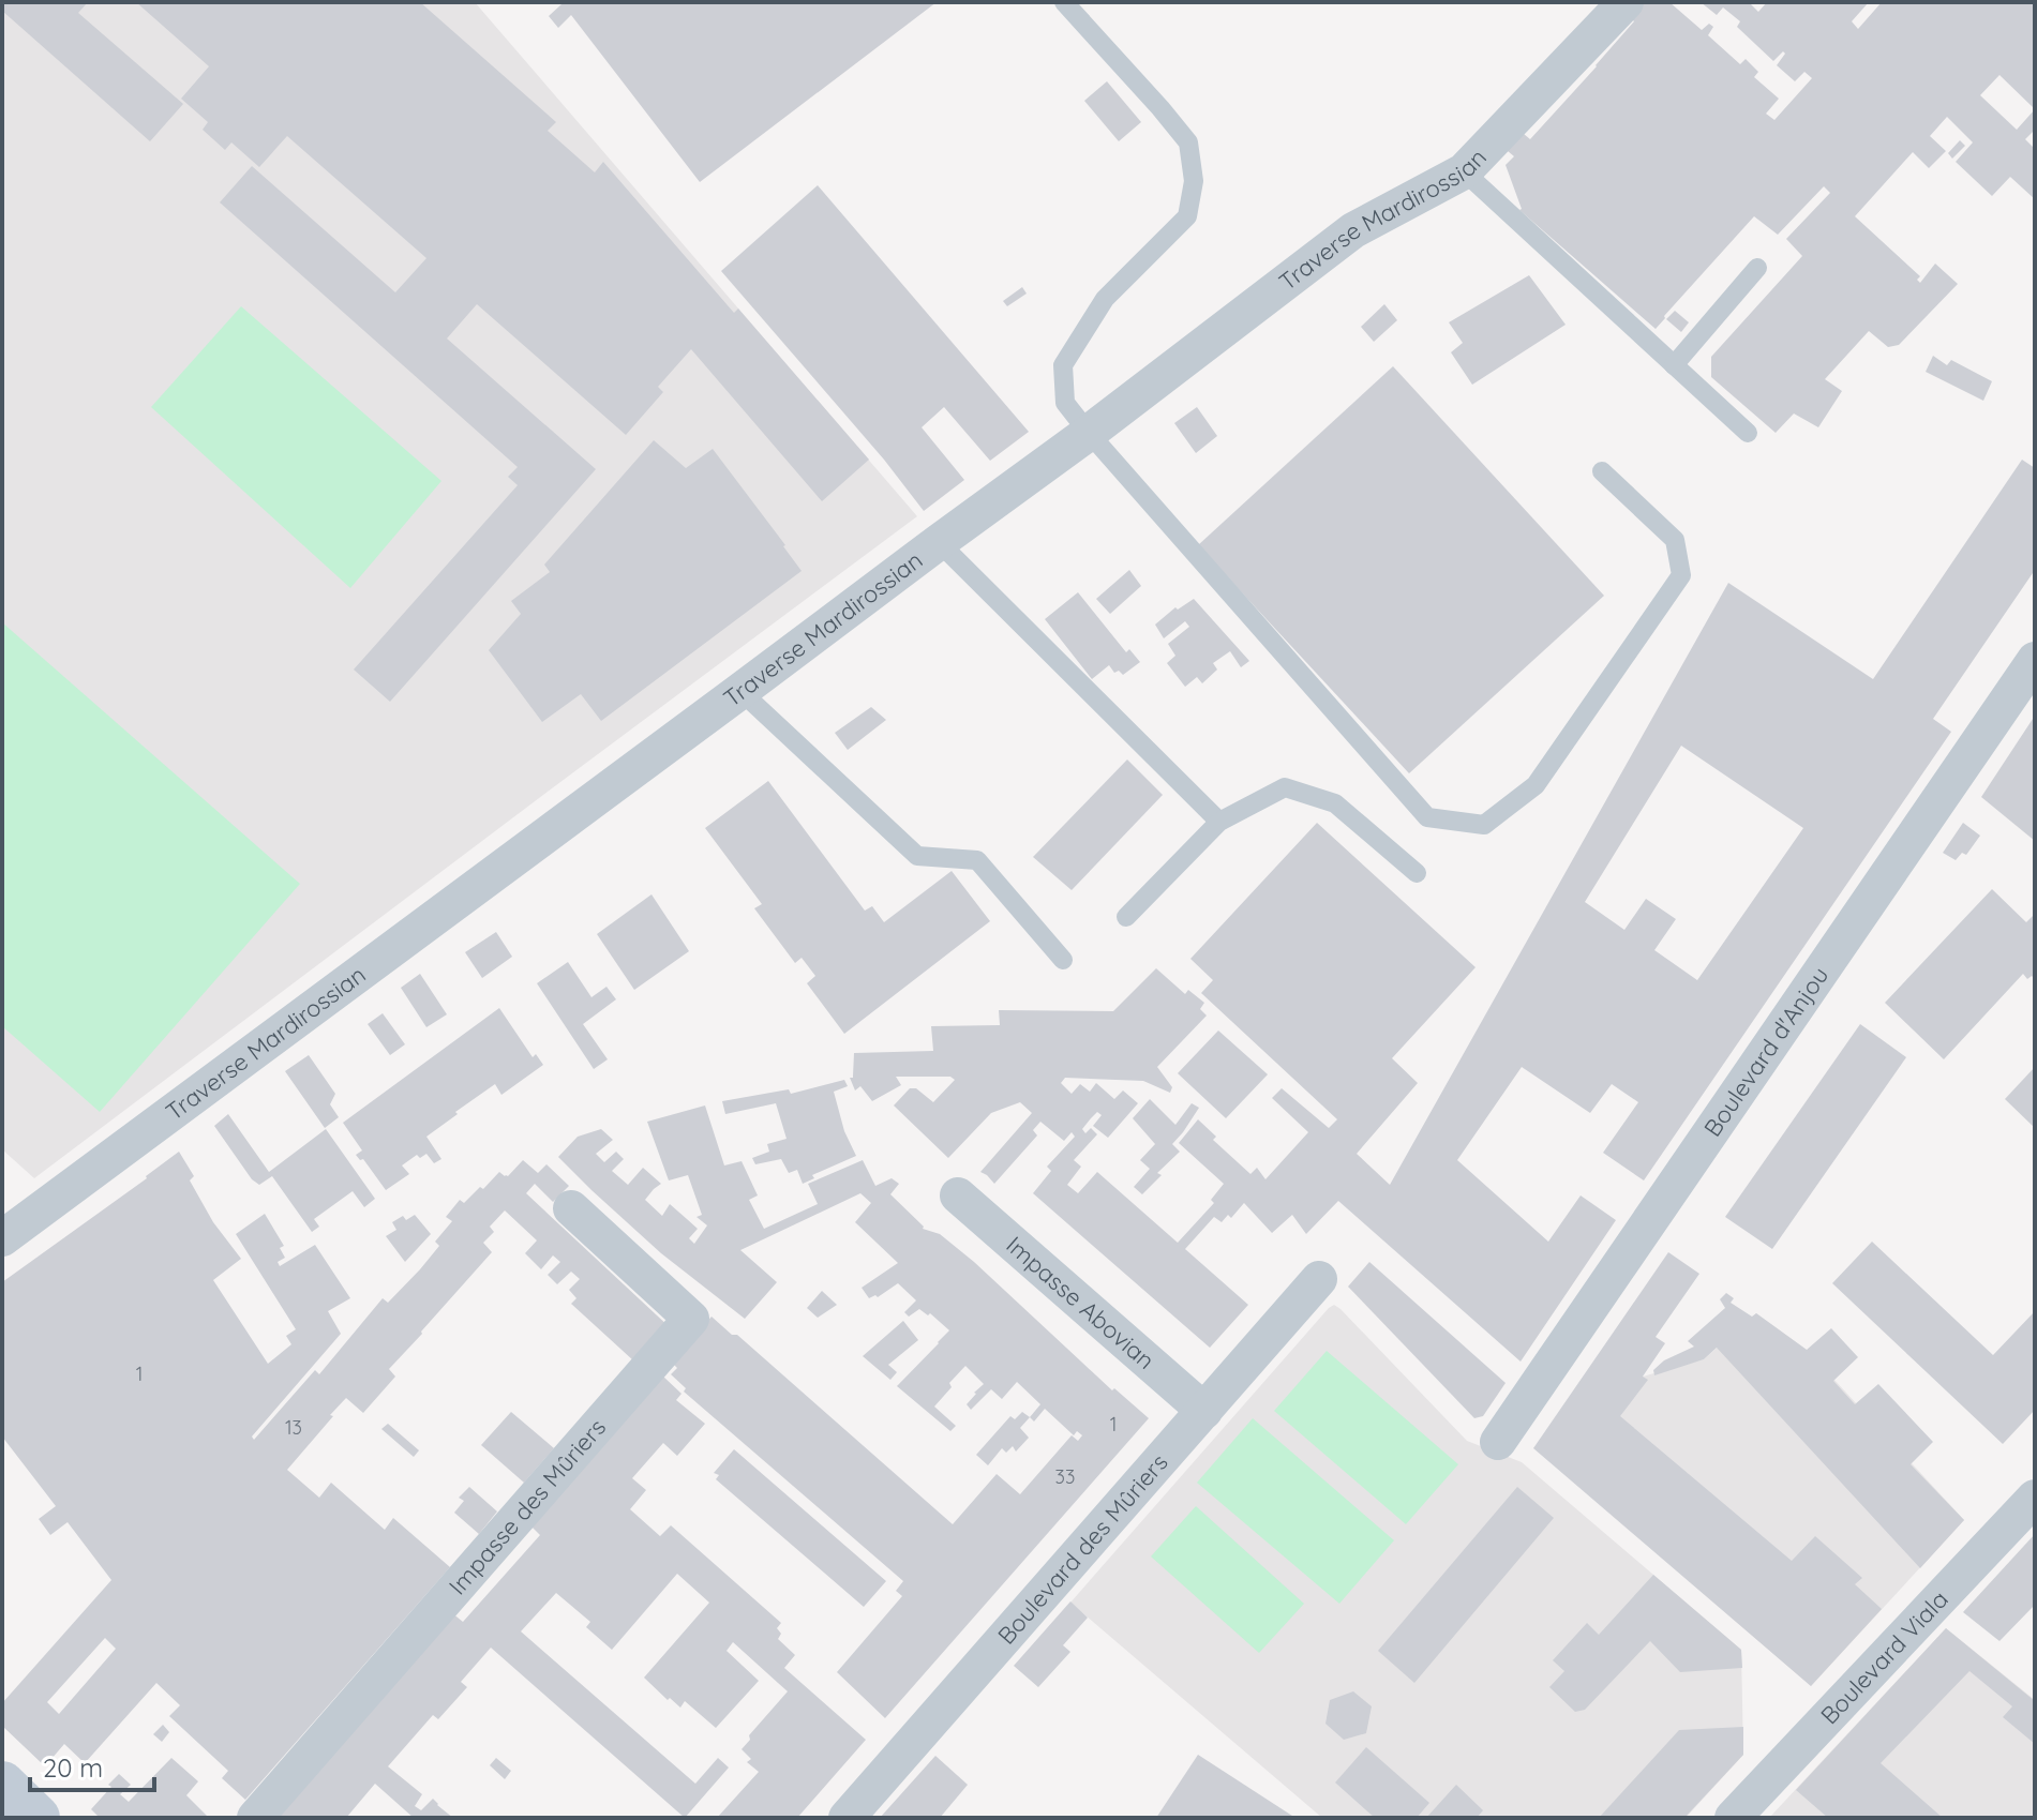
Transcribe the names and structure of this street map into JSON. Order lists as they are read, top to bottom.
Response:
{
  "streets": {
    "street": [
      "Traverse Mardirossian",
      "Boulevard d'Anjou",
      "Impasse Abovian",
      "Impasse des Mûriers",
      "Boulevard des Mûriers",
      "Boulevard Viala"
    ]
  },
  "crossings": [
    ["Impasse Abovian", "Boulevard des Mûriers"]
  ],
  "house_numbers": [
    "1",
    "1",
    "13",
    "33"
  ],
  "scale_bar": "20 m"
}
